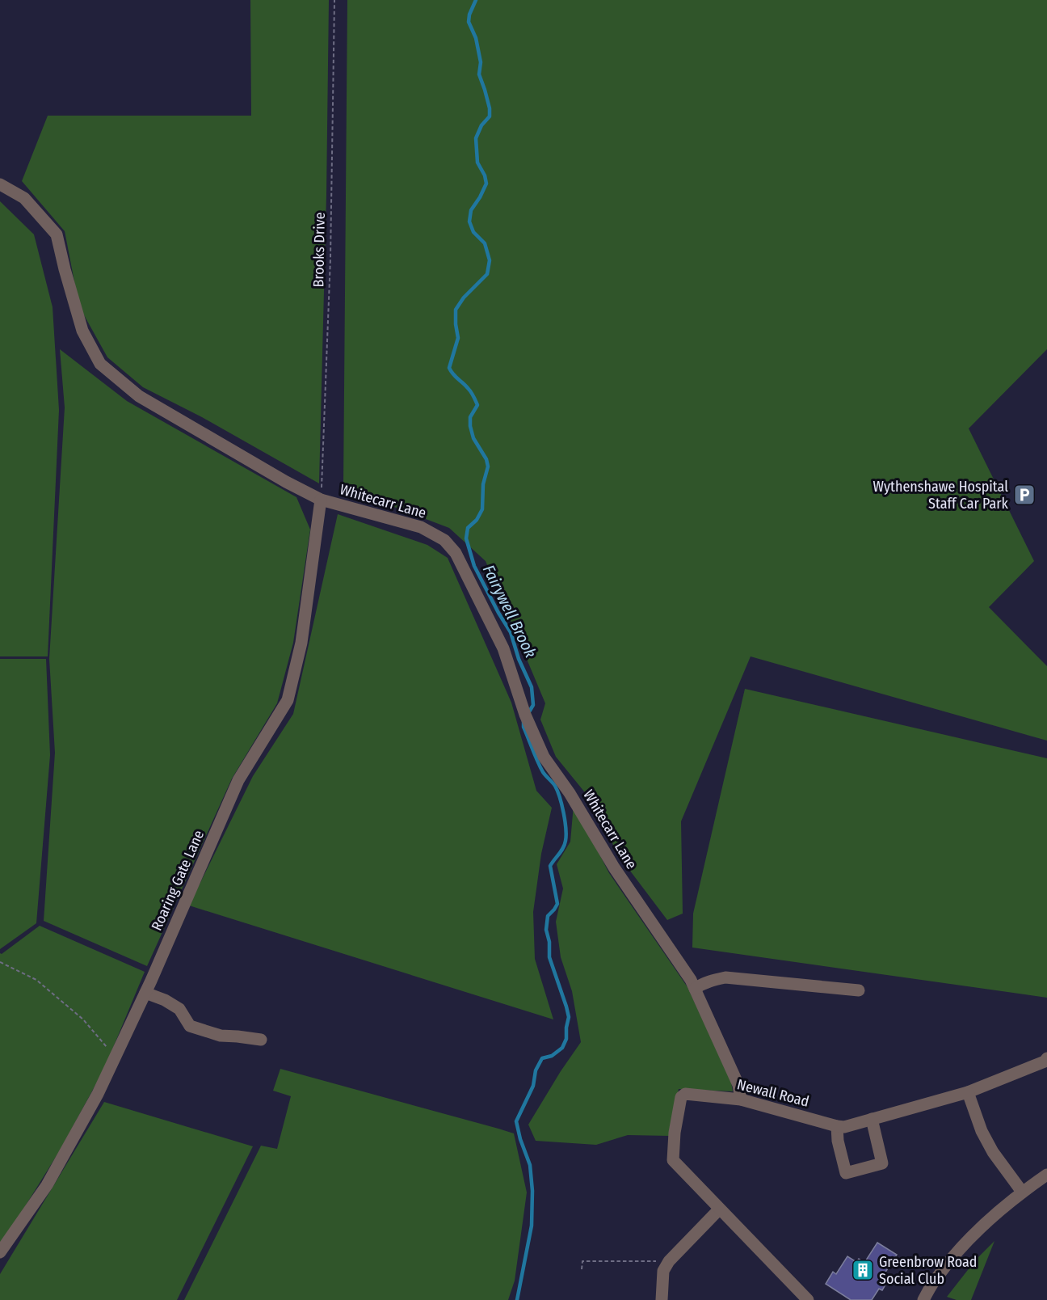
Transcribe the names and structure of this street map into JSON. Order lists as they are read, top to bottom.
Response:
{
  "streets": {
    "street": ["Whitecarr Lane", "Roaring Gate Lane", "Newall Road"],
    "path": ["Brooks Drive"]
  },
  "crossings": [
    ["Brooks Drive", "Whitecarr Lane"],
    ["Brooks Drive", "Roaring Gate Lane"],
    ["Whitecarr Lane", "Roaring Gate Lane"],
    ["Whitecarr Lane", "Newall Road"]
  ],
  "water": ["Fairywell Brook"],
  "places": {
    "parking": ["Wythenshawe Hospital Staff Car Park"],
    "building": ["Greenbrow Road Social Club"]
  }
}
